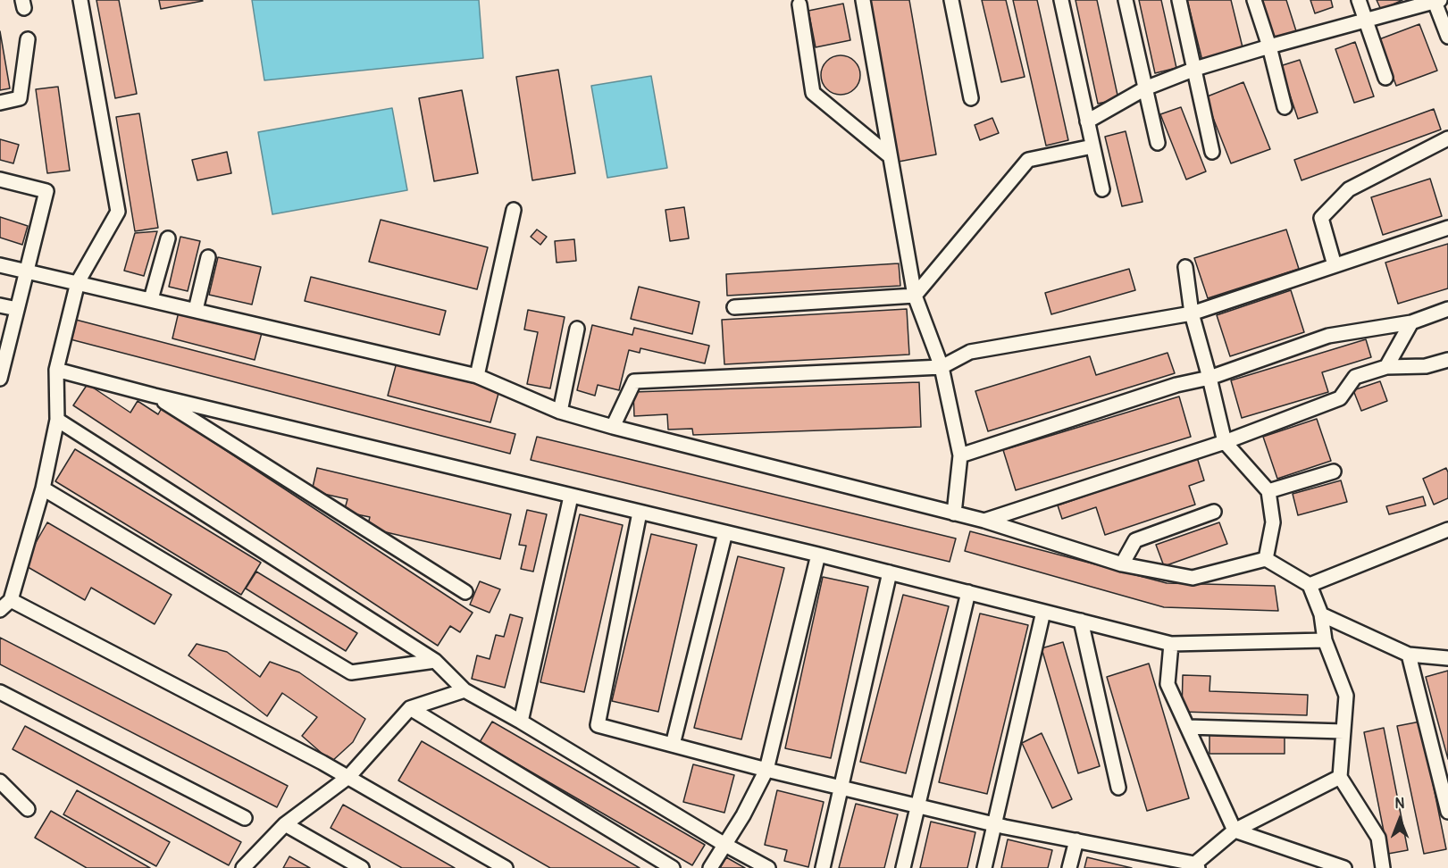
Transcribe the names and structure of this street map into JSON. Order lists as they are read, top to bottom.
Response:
{
  "north": "top"
}
